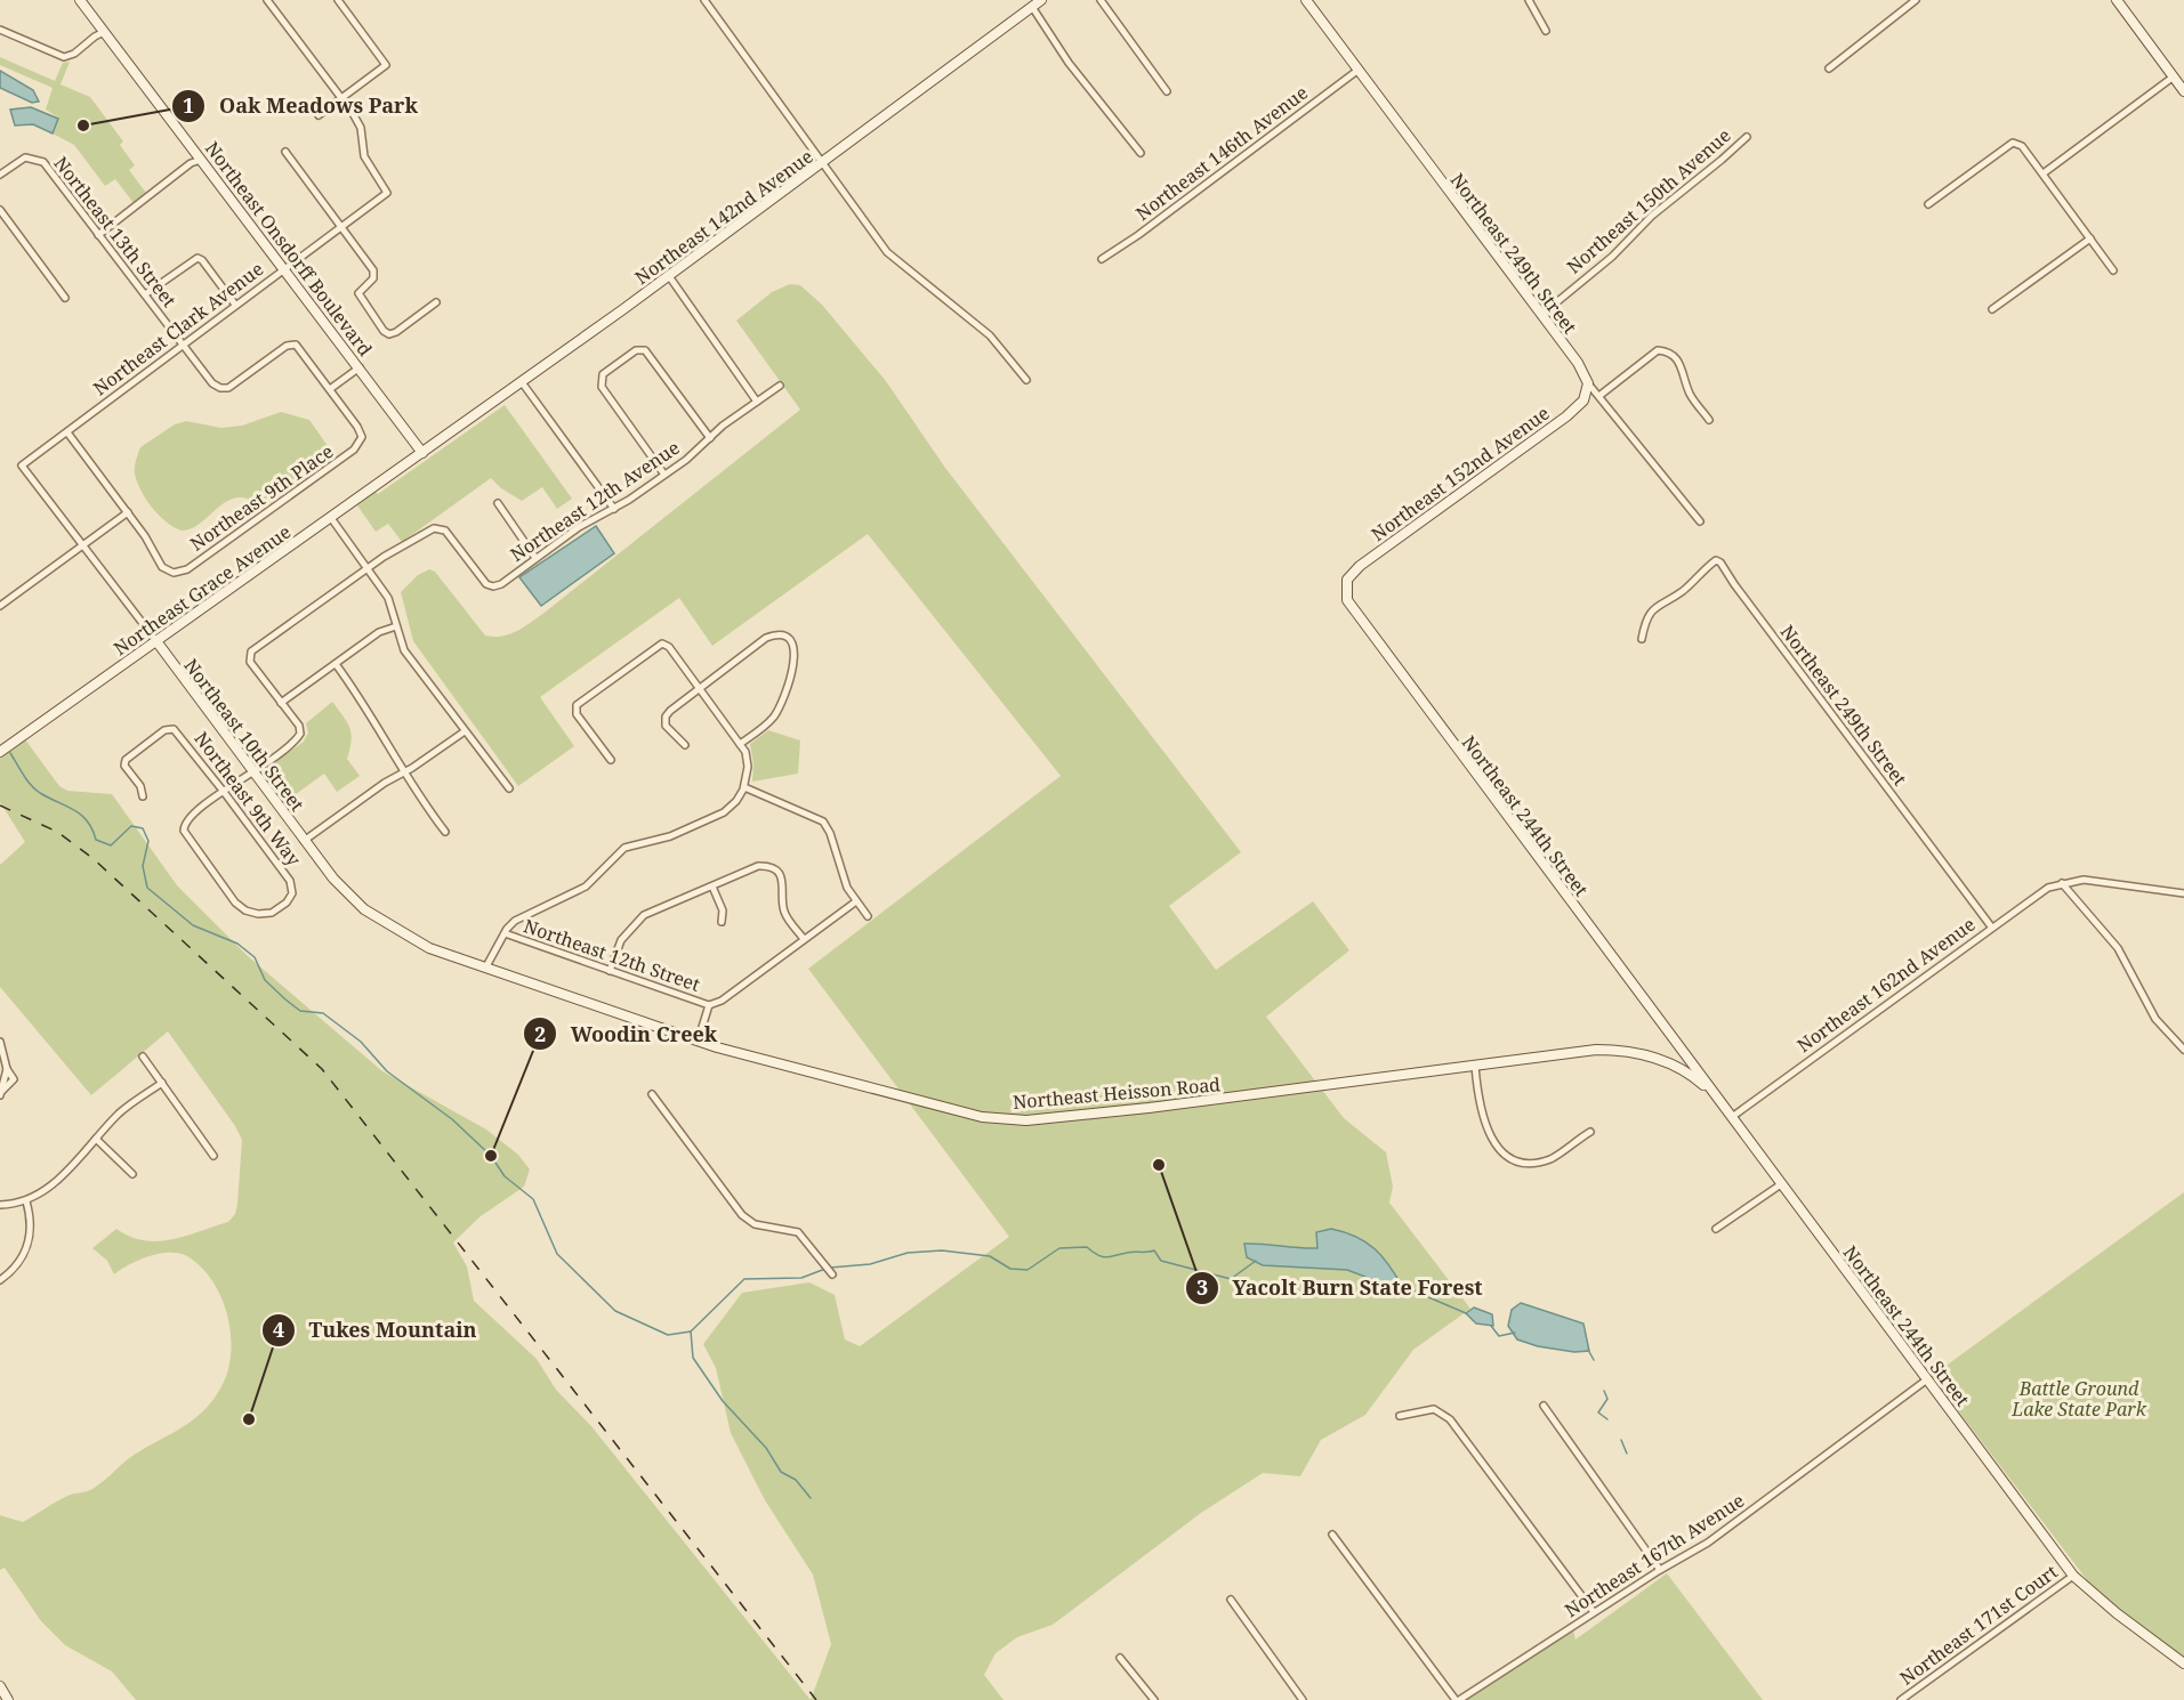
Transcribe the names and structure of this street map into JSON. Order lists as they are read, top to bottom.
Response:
{
  "streets": {
    "street": [
      "Northeast 146th Avenue",
      "Northeast 150th Avenue",
      "Northeast 142nd Avenue",
      "Northeast 13th Street",
      "Northeast Onsdorff Boulevard",
      "Northeast 249th Street",
      "Northeast Clark Avenue",
      "Northeast 152nd Avenue",
      "Northeast 9th Place",
      "Northeast 12th Avenue",
      "Northeast Grace Avenue",
      "Northeast 10th Street",
      "Northeast 9th Way",
      "Northeast 244th Street",
      "Northeast 12th Street",
      "Northeast 162nd Avenue",
      "Northeast Heisson Road",
      "Northeast 167th Avenue",
      "Northeast 171st Court"
    ]
  },
  "crossings": [
    ["Northeast 146th Avenue", "Northeast 249th Street"],
    ["Northeast 150th Avenue", "Northeast 249th Street"],
    ["Northeast 142nd Avenue", "Northeast Onsdorff Boulevard"],
    ["Northeast 142nd Avenue", "Northeast Grace Avenue"],
    ["Northeast 13th Street", "Northeast Clark Avenue"],
    ["Northeast 13th Street", "Northeast 9th Place"],
    ["Northeast Onsdorff Boulevard", "Northeast Clark Avenue"],
    ["Northeast Onsdorff Boulevard", "Northeast Grace Avenue"],
    ["Northeast 249th Street", "Northeast 152nd Avenue"],
    ["Northeast 249th Street", "Northeast 162nd Avenue"],
    ["Northeast Clark Avenue", "Northeast 10th Street"],
    ["Northeast 152nd Avenue", "Northeast 244th Street"],
    ["Northeast Grace Avenue", "Northeast 10th Street"],
    ["Northeast 10th Street", "Northeast Heisson Road"],
    ["Northeast 244th Street", "Northeast 162nd Avenue"],
    ["Northeast 244th Street", "Northeast Heisson Road"],
    ["Northeast 244th Street", "Northeast 167th Avenue"],
    ["Northeast 244th Street", "Northeast 171st Court"]
  ],
  "parks": ["Battle Ground Lake State Park"],
  "places": [
    "Oak Meadows Park",
    "Woodin Creek",
    "Yacolt Burn State Forest",
    "Tukes Mountain"
  ]
}
